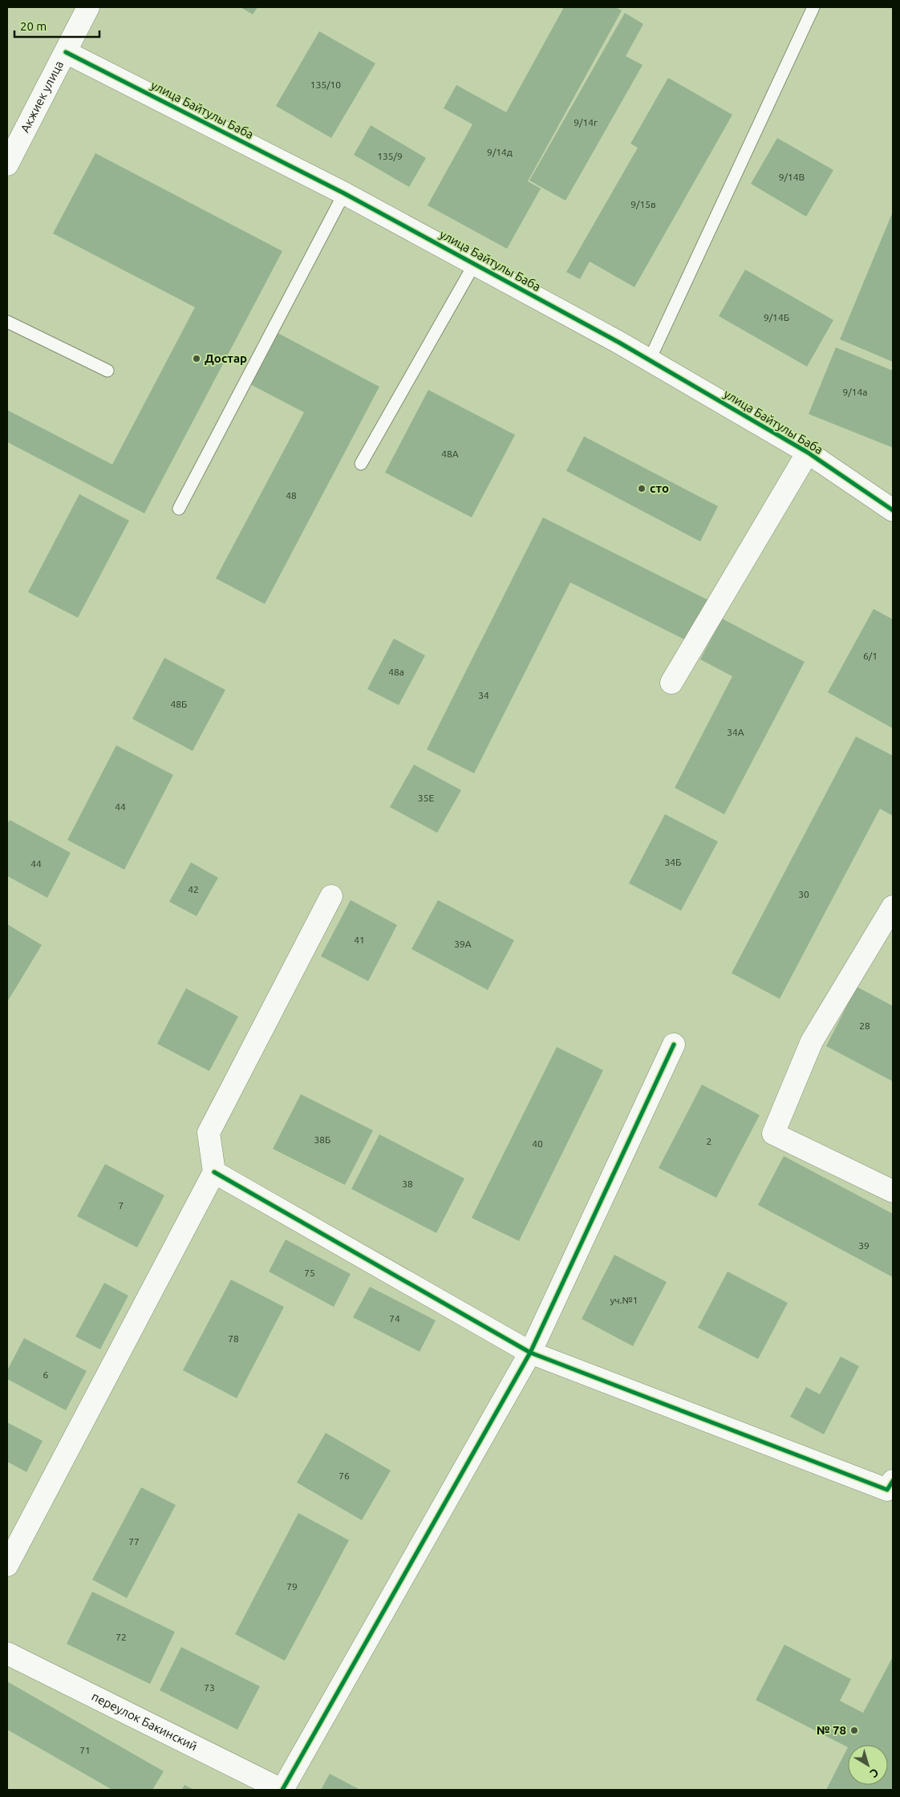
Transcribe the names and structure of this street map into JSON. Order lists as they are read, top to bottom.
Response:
{
  "streets": {
    "street": ["Акжиек улица", "улица Байтулы Баба", "переулок Бакинский"]
  },
  "crossings": [
    ["Акжиек улица", "улица Байтулы Баба"]
  ],
  "places": ["Достар", "сто", "№ 78"],
  "house_numbers": [
    "135/10",
    "9/14г",
    "9/14д",
    "135/9",
    "9/14В",
    "9/15в",
    "9/14Б",
    "9/14а",
    "48А",
    "48",
    "6/1",
    "48а",
    "34",
    "48Б",
    "34А",
    "35Е",
    "44",
    "34Б",
    "44",
    "42",
    "30",
    "41",
    "39А",
    "28",
    "38Б",
    "2",
    "40",
    "38",
    "7",
    "39",
    "75",
    "уч.№1",
    "74",
    "78",
    "6",
    "76",
    "77",
    "79",
    "72",
    "73",
    "71"
  ],
  "scale_bar": "20 m",
  "north": "bottom right"
}
